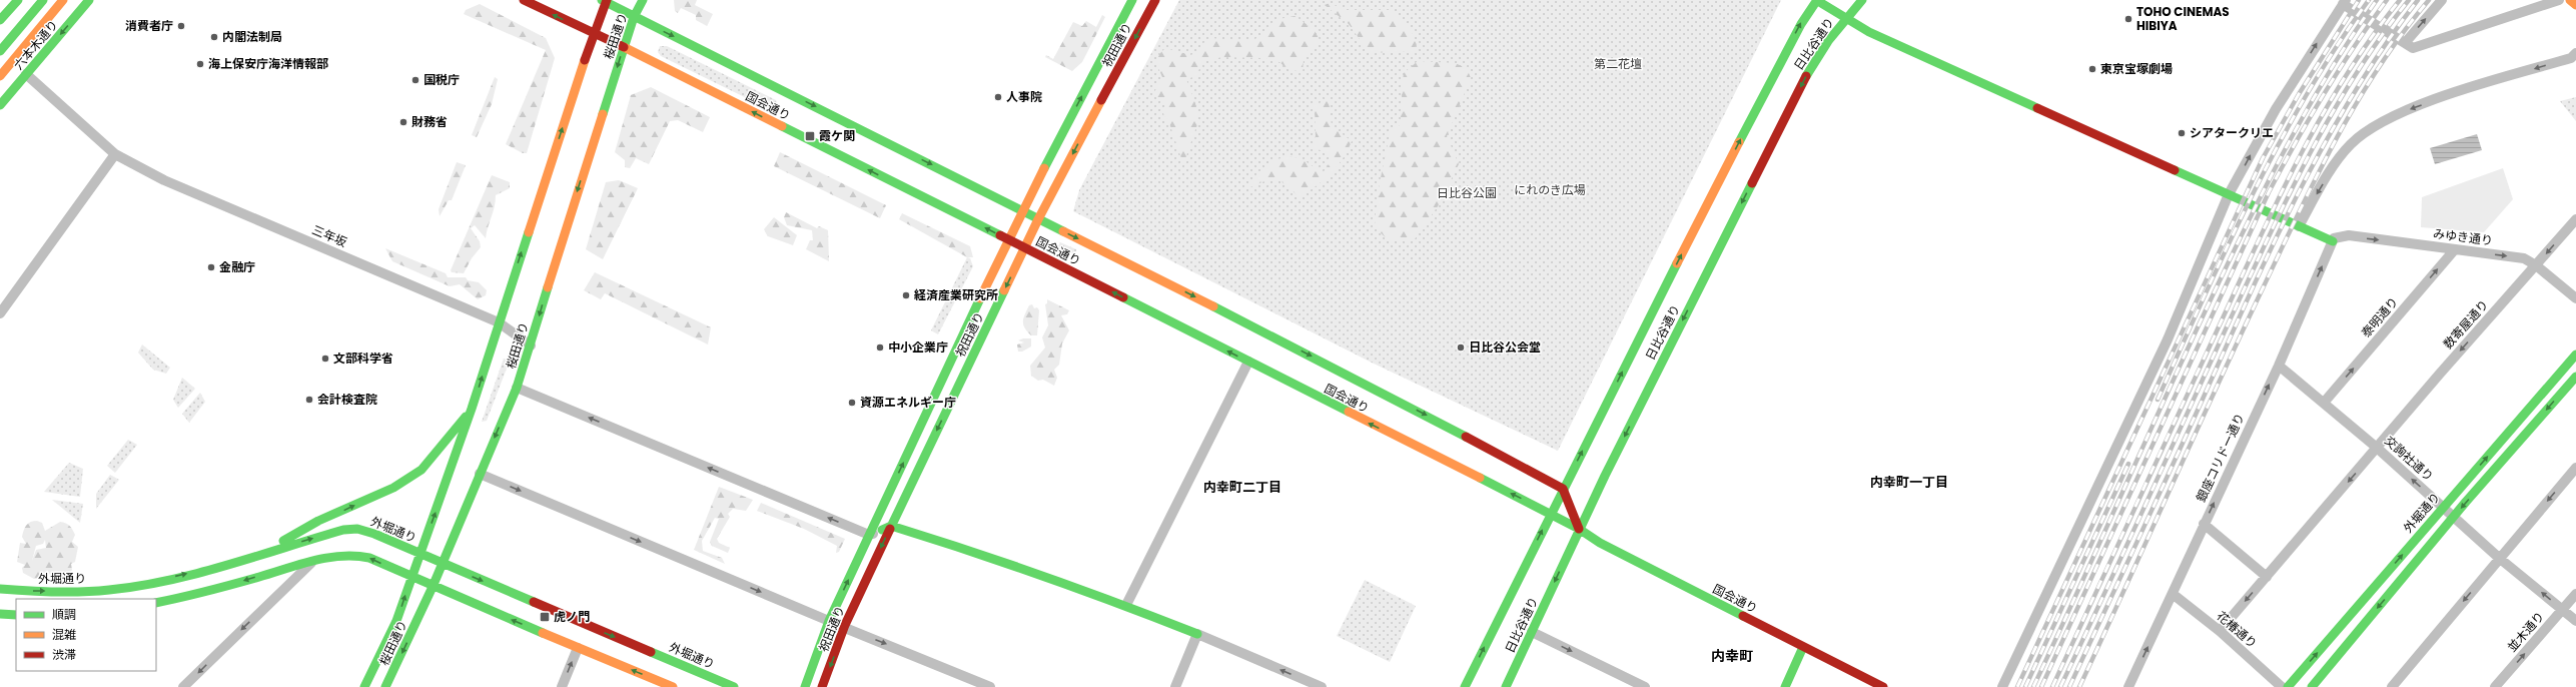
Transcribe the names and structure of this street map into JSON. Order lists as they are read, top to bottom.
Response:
{
  "streets": {
    "main road": [
      "桜田通り",
      "日比谷通り",
      "六本木通り",
      "祝田通り",
      "国会通り",
      "外堀通り"
    ],
    "street": [
      "三年坂",
      "みゆき通り",
      "泰明通り",
      "数寄屋通り",
      "銀座コリドー通り",
      "交詢社通り",
      "花椿通り",
      "並木通り"
    ]
  },
  "crossings": [
    ["桜田通り", "国会通り"],
    ["桜田通り", "三年坂"],
    ["桜田通り", "外堀通り"],
    ["日比谷通り", "国会通り"],
    ["六本木通り", "三年坂"],
    ["祝田通り", "国会通り"],
    ["みゆき通り", "泰明通り"],
    ["みゆき通り", "数寄屋通り"],
    ["みゆき通り", "銀座コリドー通り"],
    ["泰明通り", "交詢社通り"],
    ["数寄屋通り", "交詢社通り"],
    ["数寄屋通り", "花椿通り"],
    ["銀座コリドー通り", "交詢社通り"],
    ["銀座コリドー通り", "花椿通り"],
    ["交詢社通り", "外堀通り"],
    ["交詢社通り", "並木通り"]
  ],
  "one_way": [
    "みゆき通り",
    "泰明通り",
    "数寄屋通り",
    "銀座コリドー通り",
    "交詢社通り"
  ],
  "districts": ["内幸町一丁目", "内幸町二丁目", "内幸町"],
  "parks": ["第二花壇", "にれのき広場", "日比谷公園"],
  "places": {
    "other": [
      "TOHO CINEMAS HIBIYA",
      "消費者庁",
      "内閣法制局",
      "海上保安庁海洋情報部",
      "東京宝塚劇場",
      "国税庁",
      "人事院",
      "財務省",
      "シアタークリエ",
      "金融庁",
      "経済産業研究所",
      "中小企業庁",
      "日比谷公会堂",
      "文部科学省",
      "会計検査院",
      "資源エネルギー庁"
    ],
    "transit": ["霞ケ関", "虎ノ門"]
  },
  "legend": ["順調", "混雑", "渋滞"]
}
